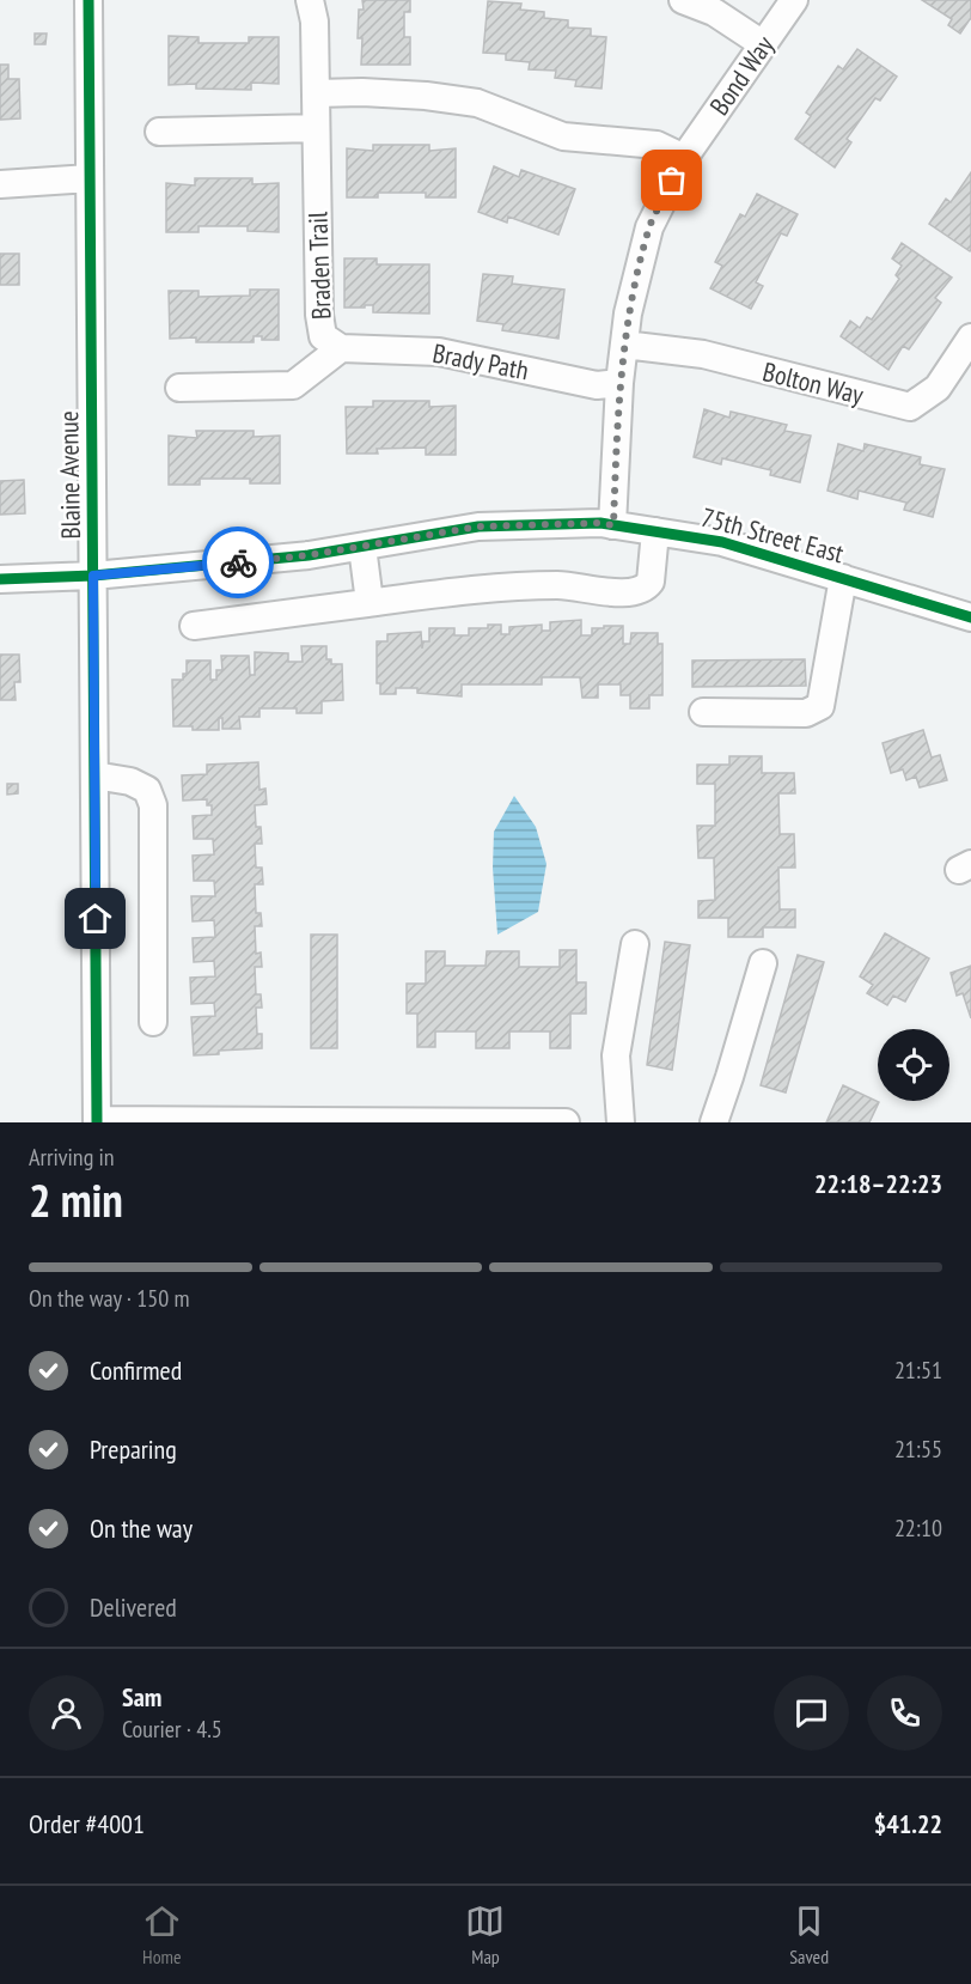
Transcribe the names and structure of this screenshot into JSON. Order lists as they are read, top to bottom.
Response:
{
  "streets": {
    "street": [
      "Bond Way",
      "Braden Trail",
      "Brady Path",
      "Bolton Way",
      "Blaine Avenue",
      "75th Street East"
    ]
  },
  "crossings": [
    ["Bond Way", "Brady Path"],
    ["Bond Way", "Bolton Way"],
    ["Bond Way", "75th Street East"],
    ["Braden Trail", "Brady Path"],
    ["Blaine Avenue", "75th Street East"]
  ],
  "page": {
    "heading": ["2 min", "Arriving in", "22:18–22:23"],
    "panel": [
      "Sam",
      "Courier · 4.5",
      "Order #4001",
      "$41.22"
    ],
    "bar": "On the way · 150 m",
    "list": [
      ["Confirmed", "21:51"],
      ["Preparing", "21:55"],
      ["On the way", "22:10"],
      "Delivered"
    ],
    "tabs": ["Home", "Map", "Saved"]
  }
}
